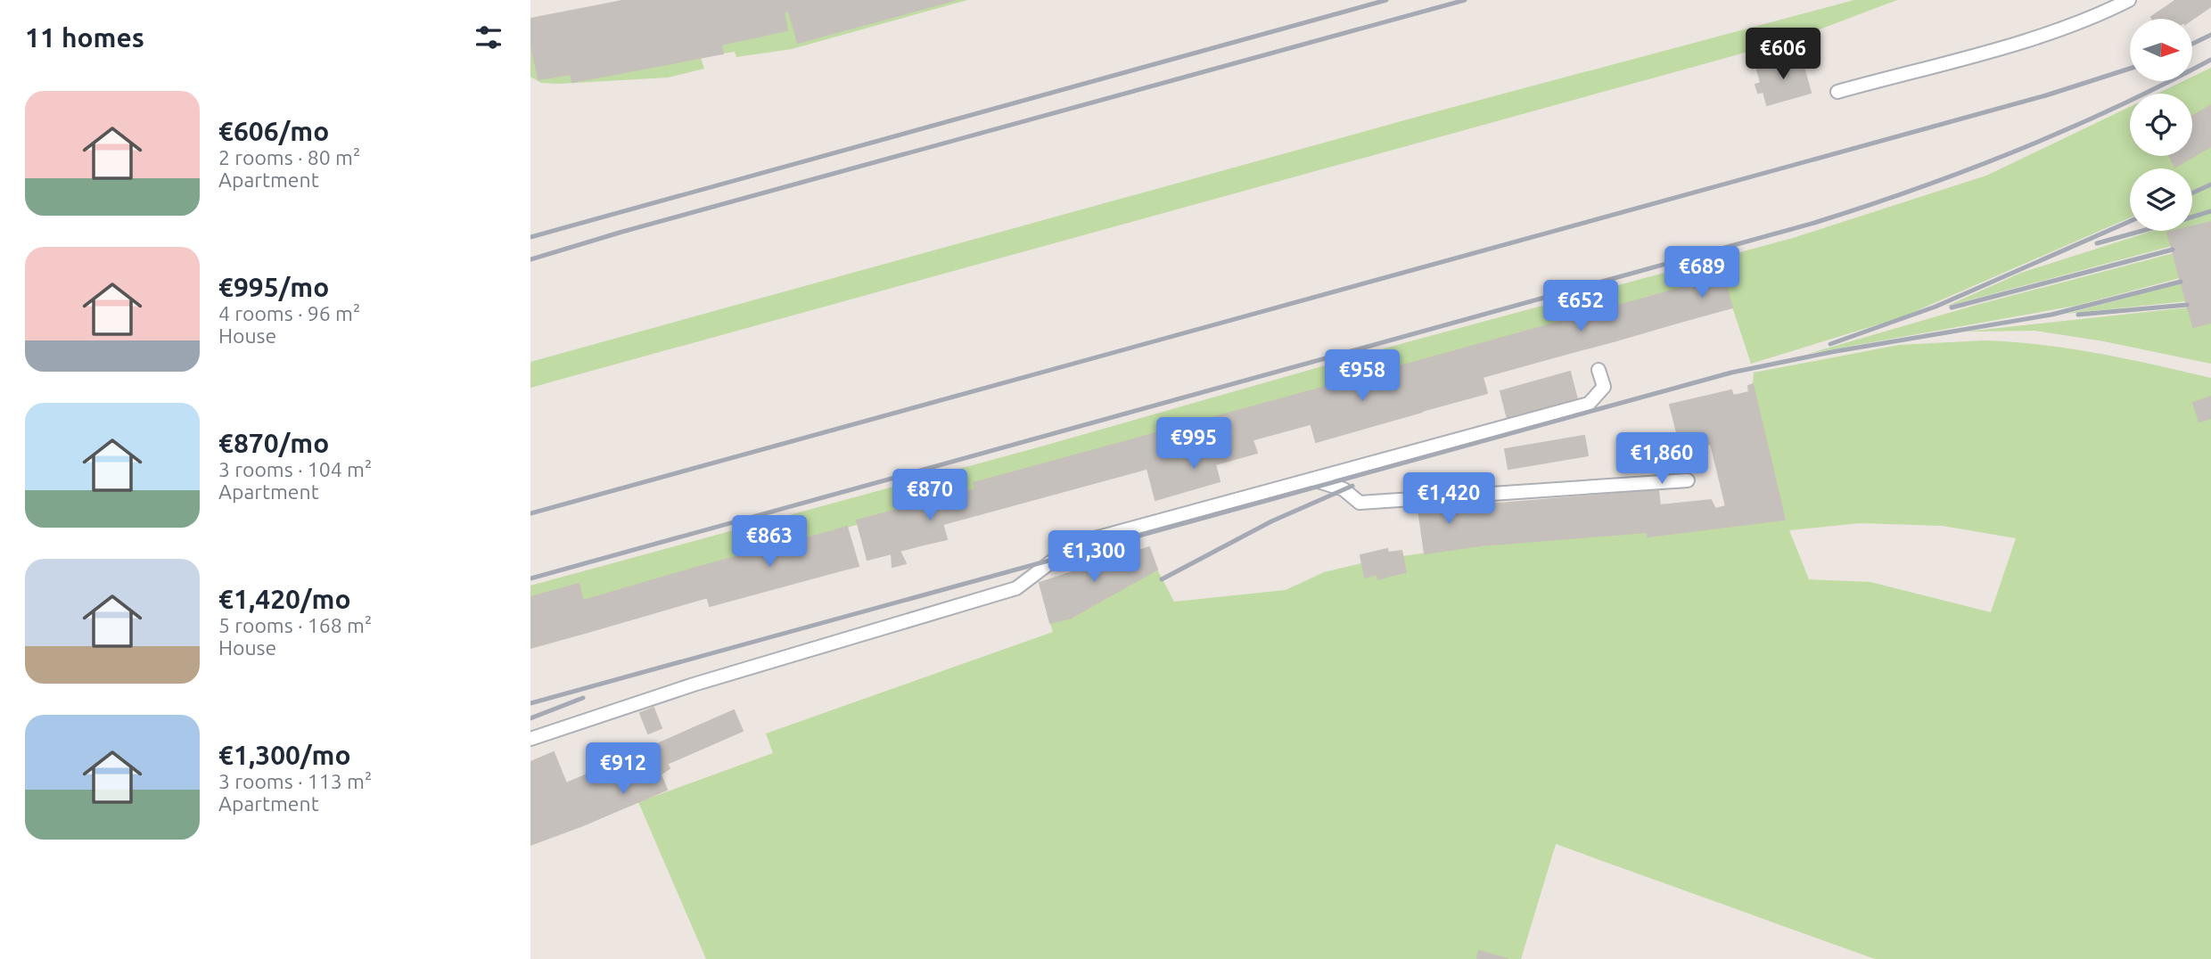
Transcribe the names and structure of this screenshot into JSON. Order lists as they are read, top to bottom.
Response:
{
  "north": "right",
  "page": {
    "heading": "11 homes",
    "price": [
      "€606",
      "€689",
      "€652",
      "€958",
      "€995",
      "€1,860",
      "€870",
      "€1,420",
      "€863",
      "€1,300",
      "€912"
    ],
    "list": [
      {
        "name": "€606/mo",
        "note": "2 rooms · 80 m² · Apartment"
      },
      {
        "name": "€995/mo",
        "note": "4 rooms · 96 m² · House"
      },
      {
        "name": "€870/mo",
        "note": "3 rooms · 104 m² · Apartment"
      },
      {
        "name": "€1,420/mo",
        "note": "5 rooms · 168 m² · House"
      },
      {
        "name": "€1,300/mo",
        "note": "3 rooms · 113 m² · Apartment"
      }
    ]
  }
}
